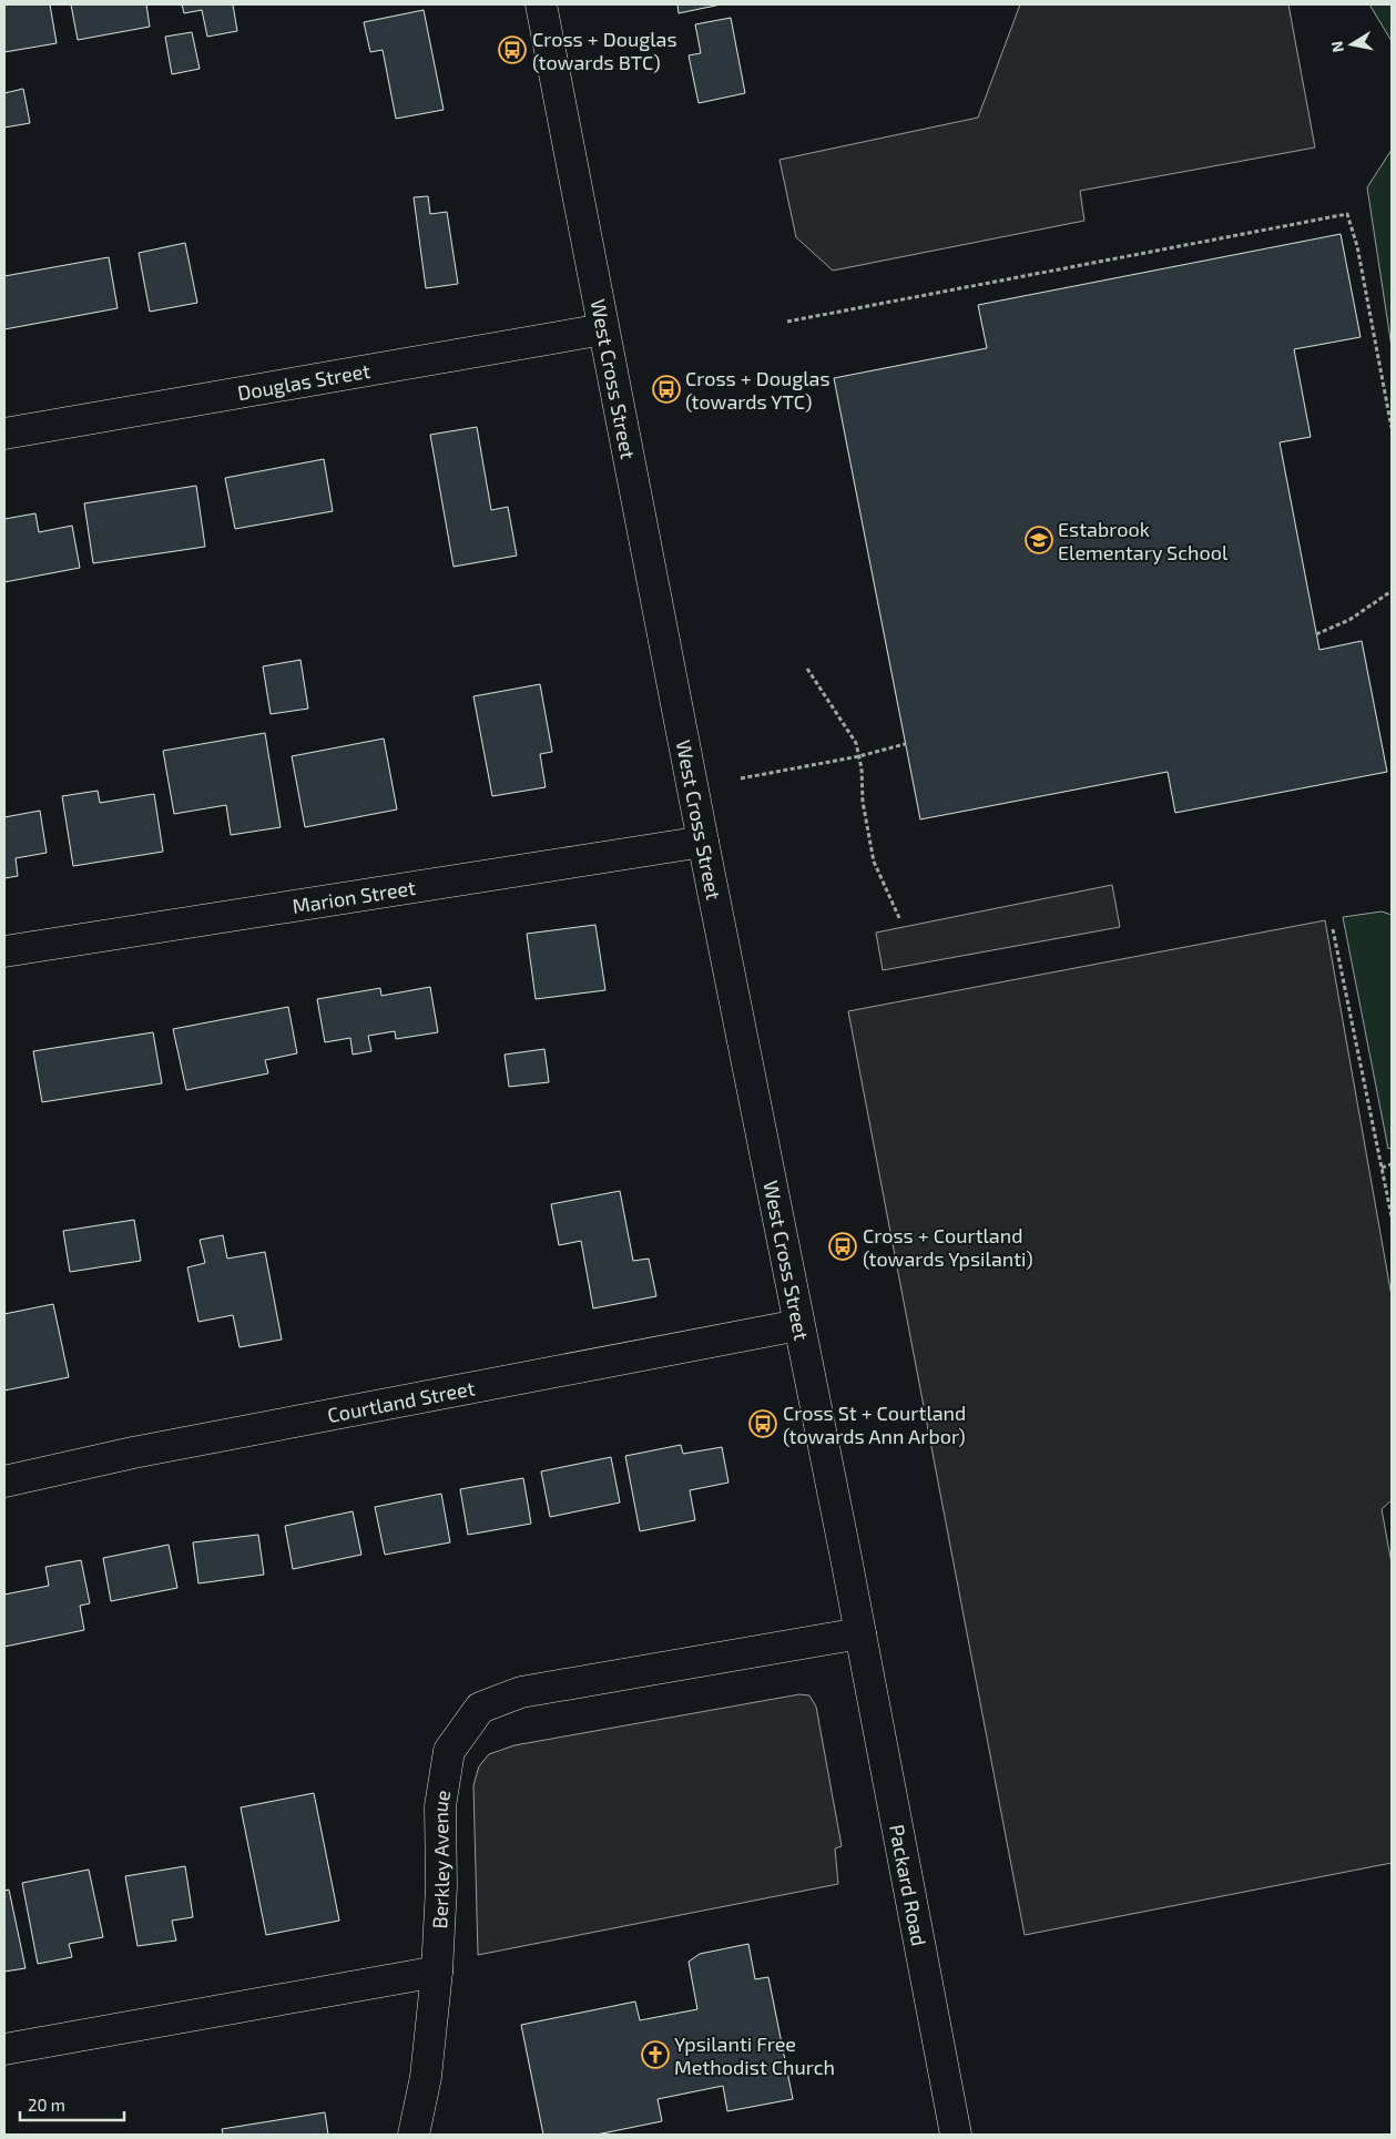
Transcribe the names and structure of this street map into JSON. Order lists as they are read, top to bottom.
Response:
{
  "streets": {
    "street": [
      "West Cross Street",
      "Douglas Street",
      "Marion Street",
      "Courtland Street",
      "Berkley Avenue",
      "Packard Road"
    ]
  },
  "crossings": [
    ["West Cross Street", "Douglas Street"],
    ["West Cross Street", "Marion Street"],
    ["West Cross Street", "Courtland Street"],
    ["West Cross Street", "Berkley Avenue"],
    ["West Cross Street", "Packard Road"],
    ["Berkley Avenue", "Packard Road"]
  ],
  "places": {
    "bus stop": [
      "Cross + Douglas (towards BTC)",
      "Cross + Douglas (towards YTC)",
      "Cross + Courtland (towards Ypsilanti)",
      "Cross St + Courtland (towards Ann Arbor)"
    ],
    "school or university": ["Estabrook Elementary School"],
    "church": ["Ypsilanti Free Methodist Church"]
  },
  "scale_bar": "20 m",
  "north": "left"
}
